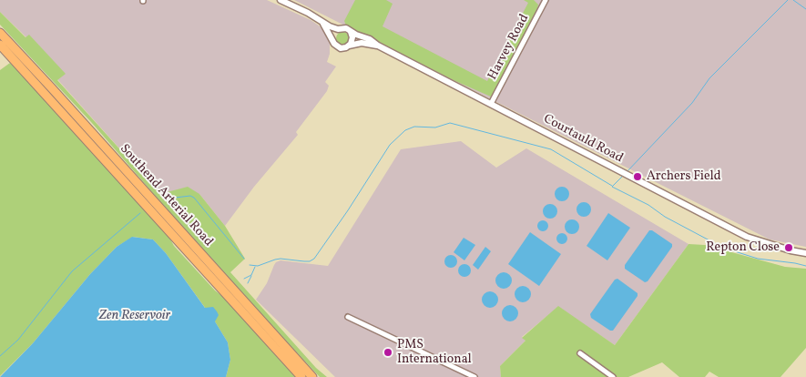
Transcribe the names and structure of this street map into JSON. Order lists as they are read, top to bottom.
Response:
{
  "streets": {
    "highway": ["Southend Arterial Road"],
    "street": ["Harvey Road", "Courtauld Road"]
  },
  "crossings": [
    ["Harvey Road", "Courtauld Road"]
  ],
  "water": ["Zen Reservoir"],
  "places": ["Archers Field", "Repton Close", "PMS International"]
}
